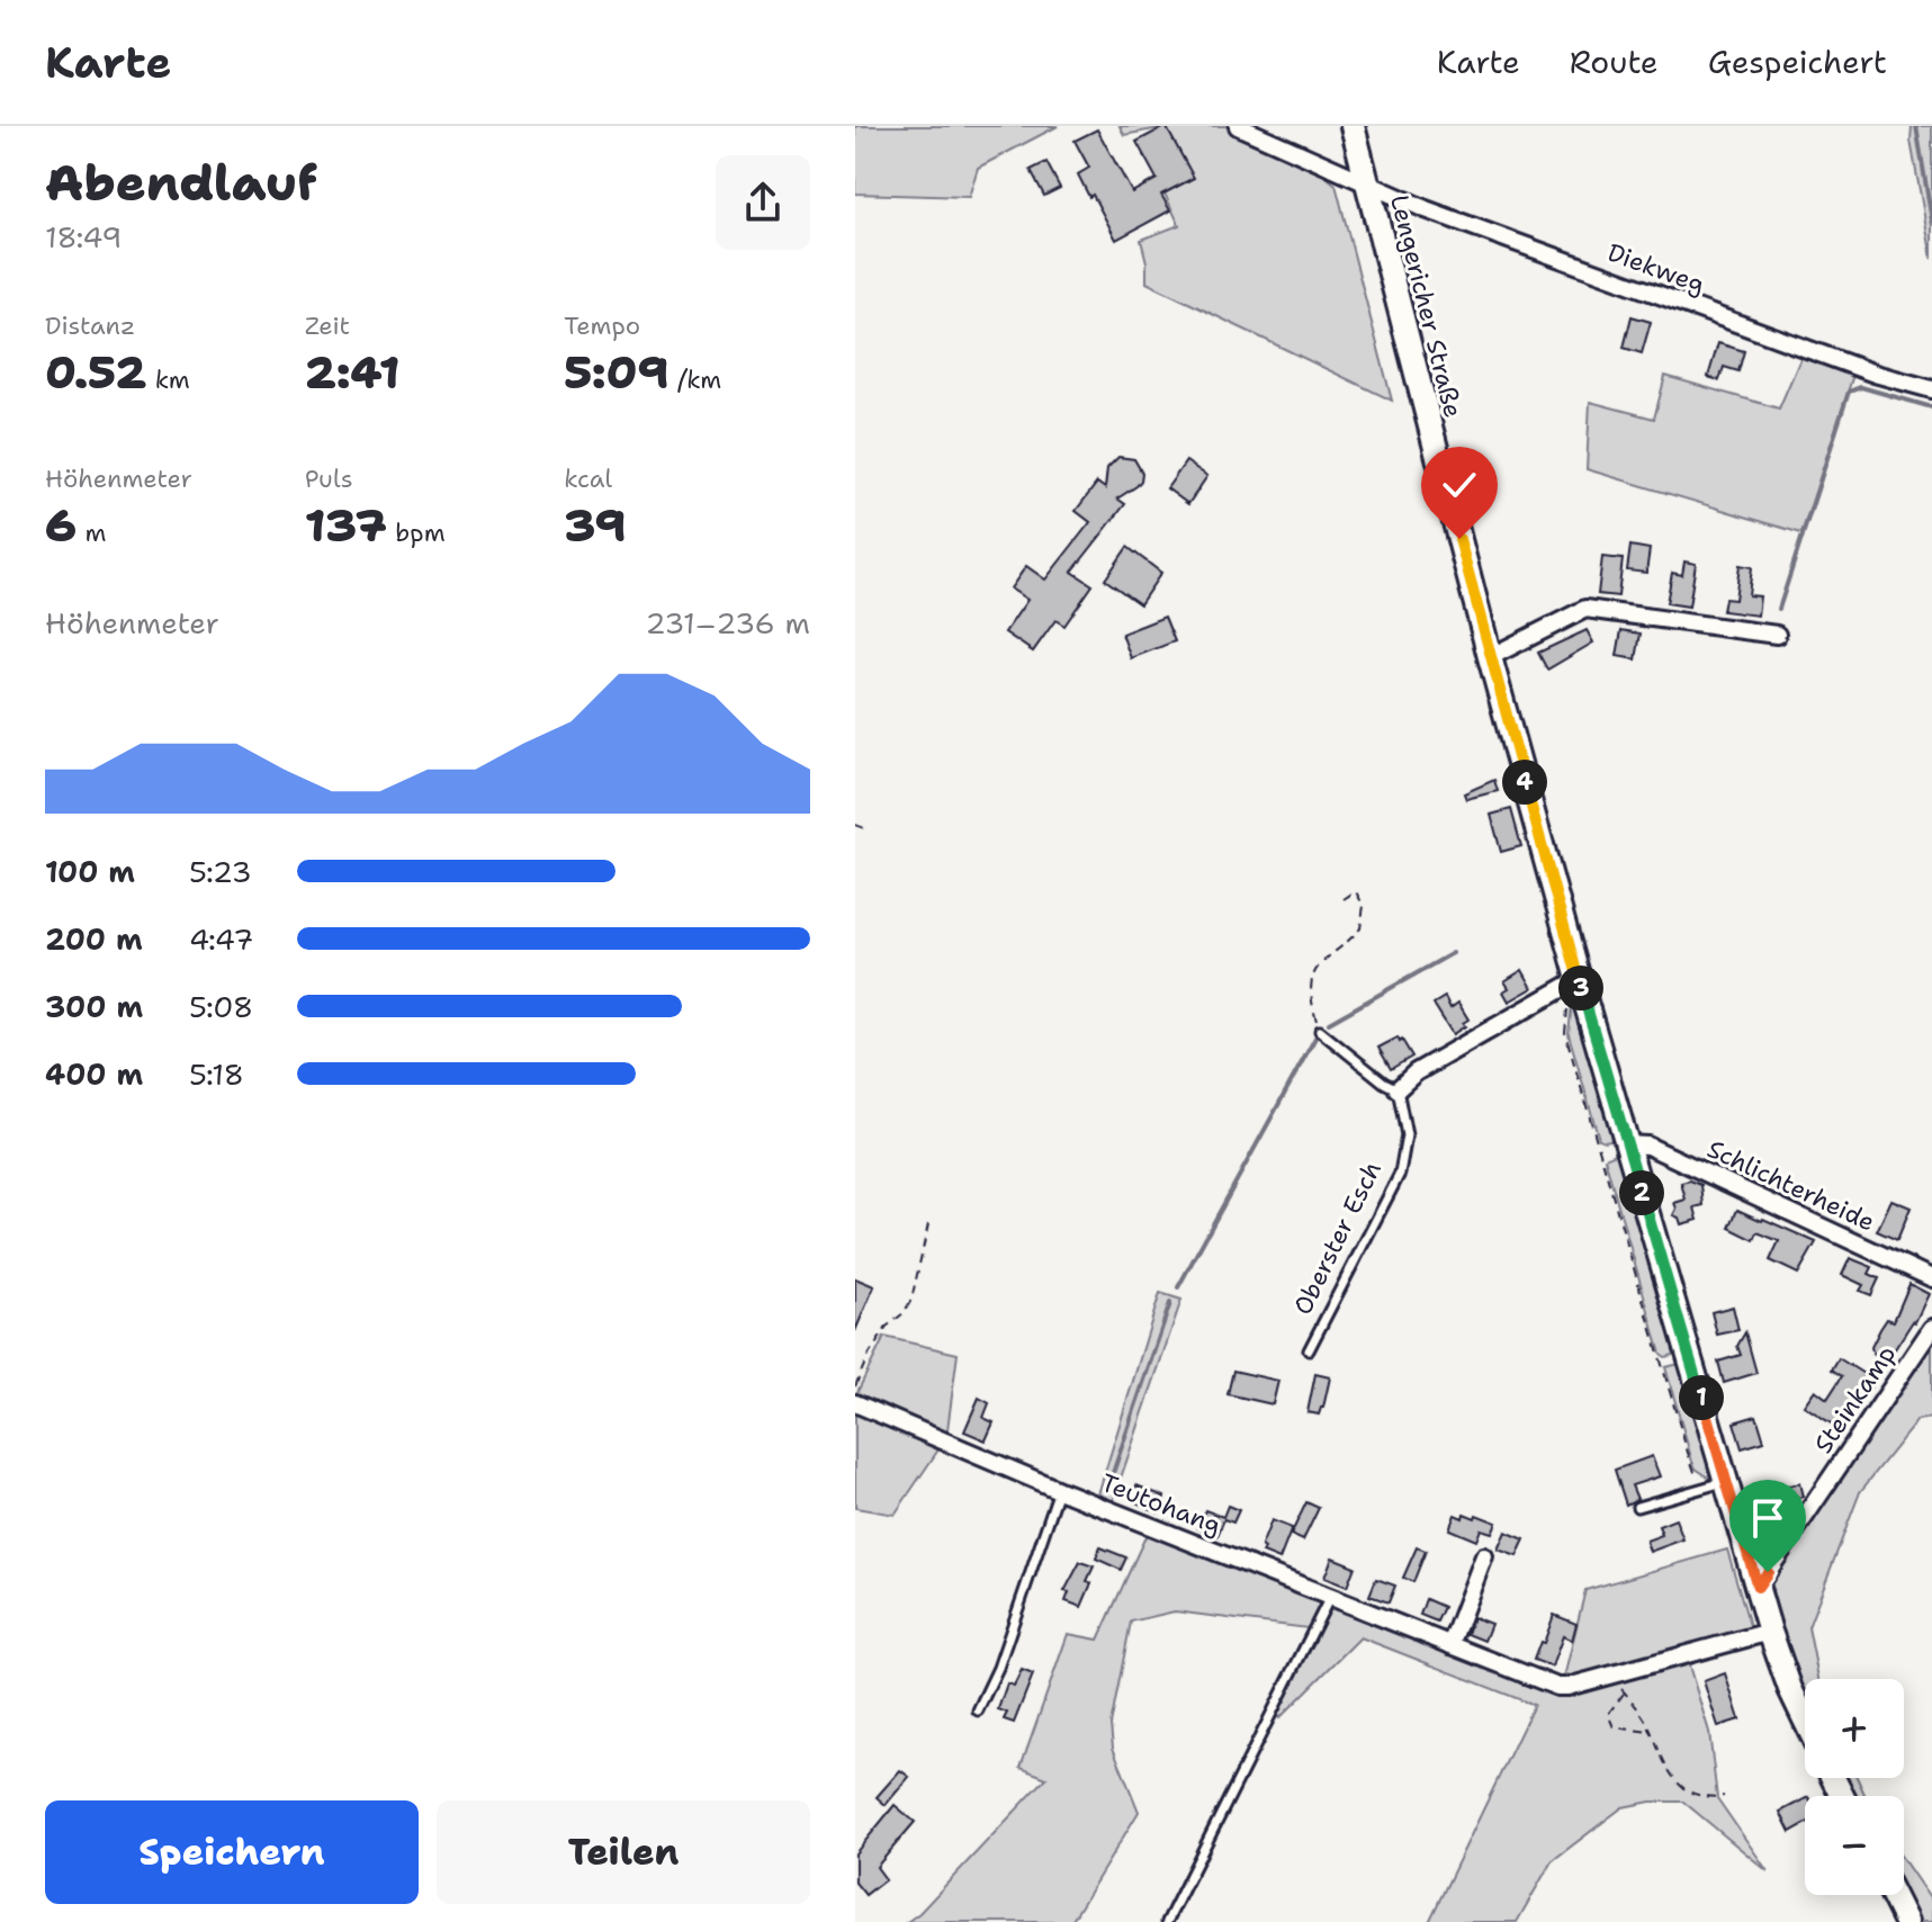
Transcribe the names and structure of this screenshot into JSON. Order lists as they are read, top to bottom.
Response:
{
  "streets": {
    "street": [
      "Diekweg",
      "Lengericher Straße",
      "Schlichterheide",
      "Steinkamp",
      "Teutohang"
    ],
    "lane": ["Oberster Esch"]
  },
  "crossings": [
    ["Diekweg", "Lengericher Straße"],
    ["Lengericher Straße", "Schlichterheide"],
    ["Lengericher Straße", "Steinkamp"],
    ["Lengericher Straße", "Teutohang"]
  ],
  "page": {
    "header": "Karte",
    "nav": ["Karte", "Route", "Gespeichert"],
    "heading": ["Abendlauf", "18:49"],
    "stats": [
      ["Distanz", "0.52 km"],
      ["Zeit", "2:41"],
      ["Tempo", "5:09 /km"],
      ["Höhenmeter", "6 m"],
      ["Puls", "137 bpm"],
      ["kcal", "39"]
    ],
    "chart": ["Höhenmeter", "231–236 m"],
    "pins": [
      "4",
      "3",
      "2",
      "1"
    ],
    "list": [
      {
        "name": "100 m",
        "note": "5:23"
      },
      {
        "name": "200 m",
        "note": "4:47"
      },
      {
        "name": "300 m",
        "note": "5:08"
      },
      {
        "name": "400 m",
        "note": "5:18"
      }
    ],
    "map_buttons": ["+", "−"],
    "buttons": ["Speichern", "Teilen"]
  }
}
